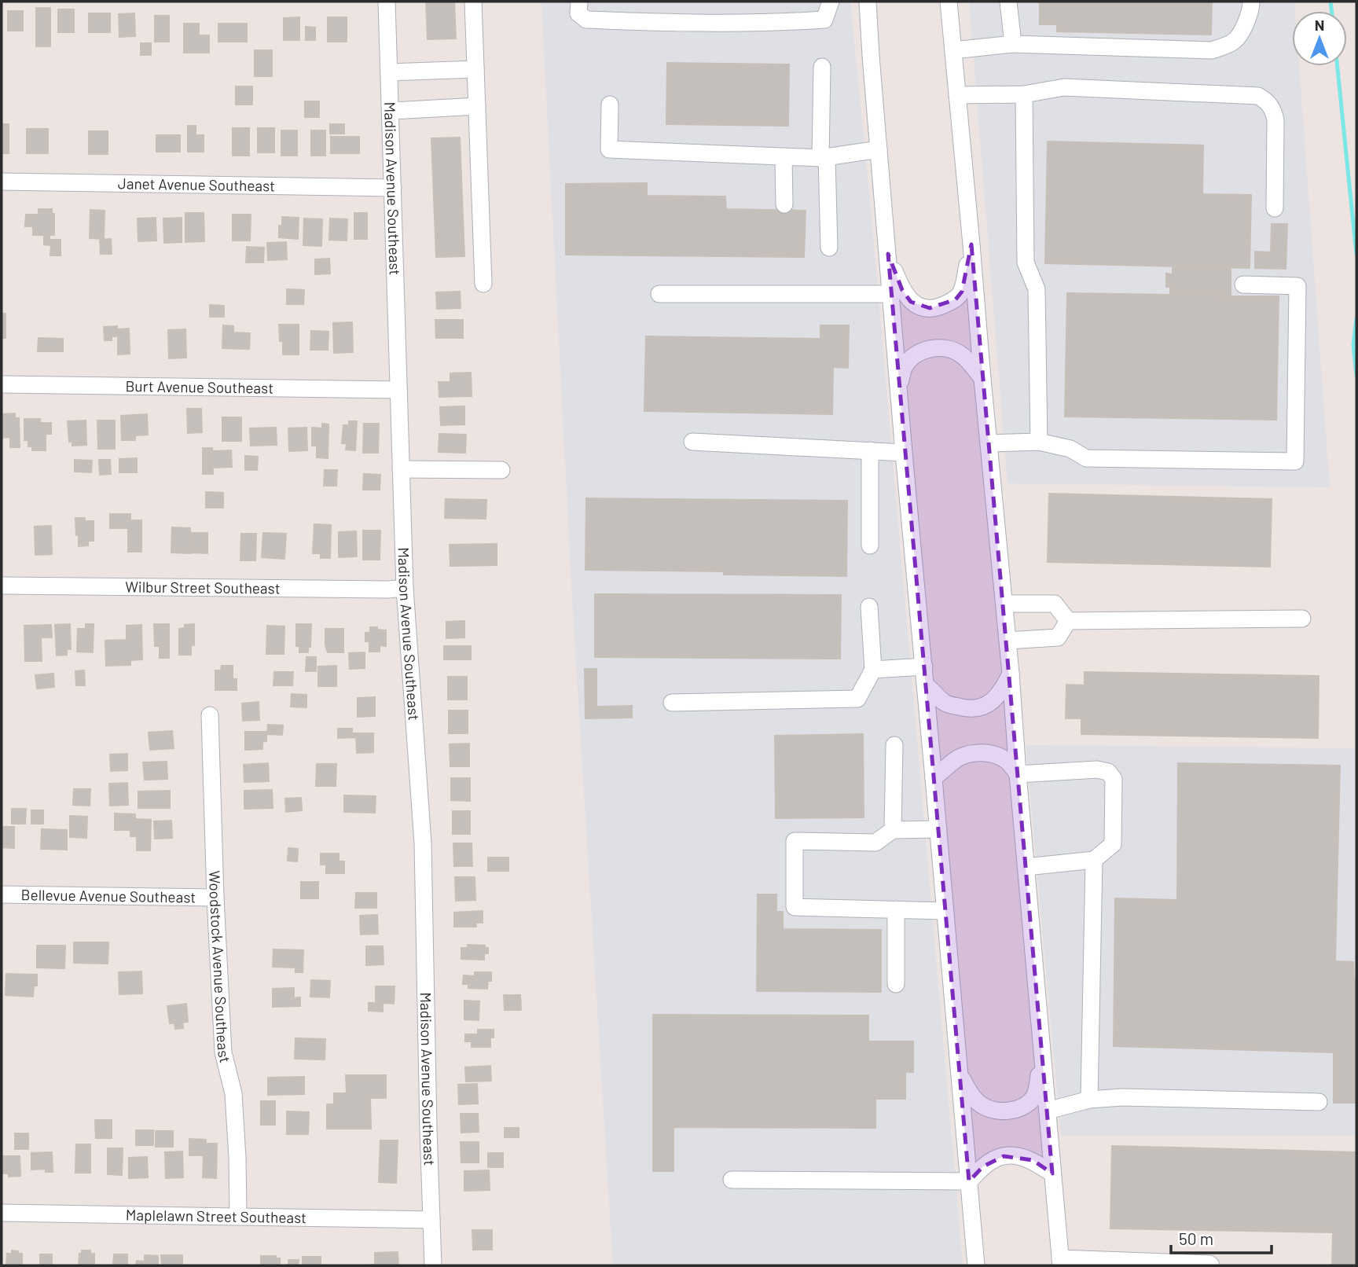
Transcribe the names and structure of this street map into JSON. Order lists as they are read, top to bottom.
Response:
{
  "streets": {
    "street": [
      "Janet Avenue Southeast",
      "Madison Avenue Southeast",
      "Burt Avenue Southeast",
      "Wilbur Street Southeast",
      "Bellevue Avenue Southeast",
      "Woodstock Avenue Southeast",
      "Maplelawn Street Southeast"
    ]
  },
  "crossings": [
    ["Janet Avenue Southeast", "Madison Avenue Southeast"],
    ["Madison Avenue Southeast", "Burt Avenue Southeast"],
    ["Madison Avenue Southeast", "Wilbur Street Southeast"],
    ["Madison Avenue Southeast", "Maplelawn Street Southeast"],
    ["Bellevue Avenue Southeast", "Woodstock Avenue Southeast"],
    ["Woodstock Avenue Southeast", "Maplelawn Street Southeast"]
  ],
  "scale_bar": "50 m",
  "north": "top"
}
